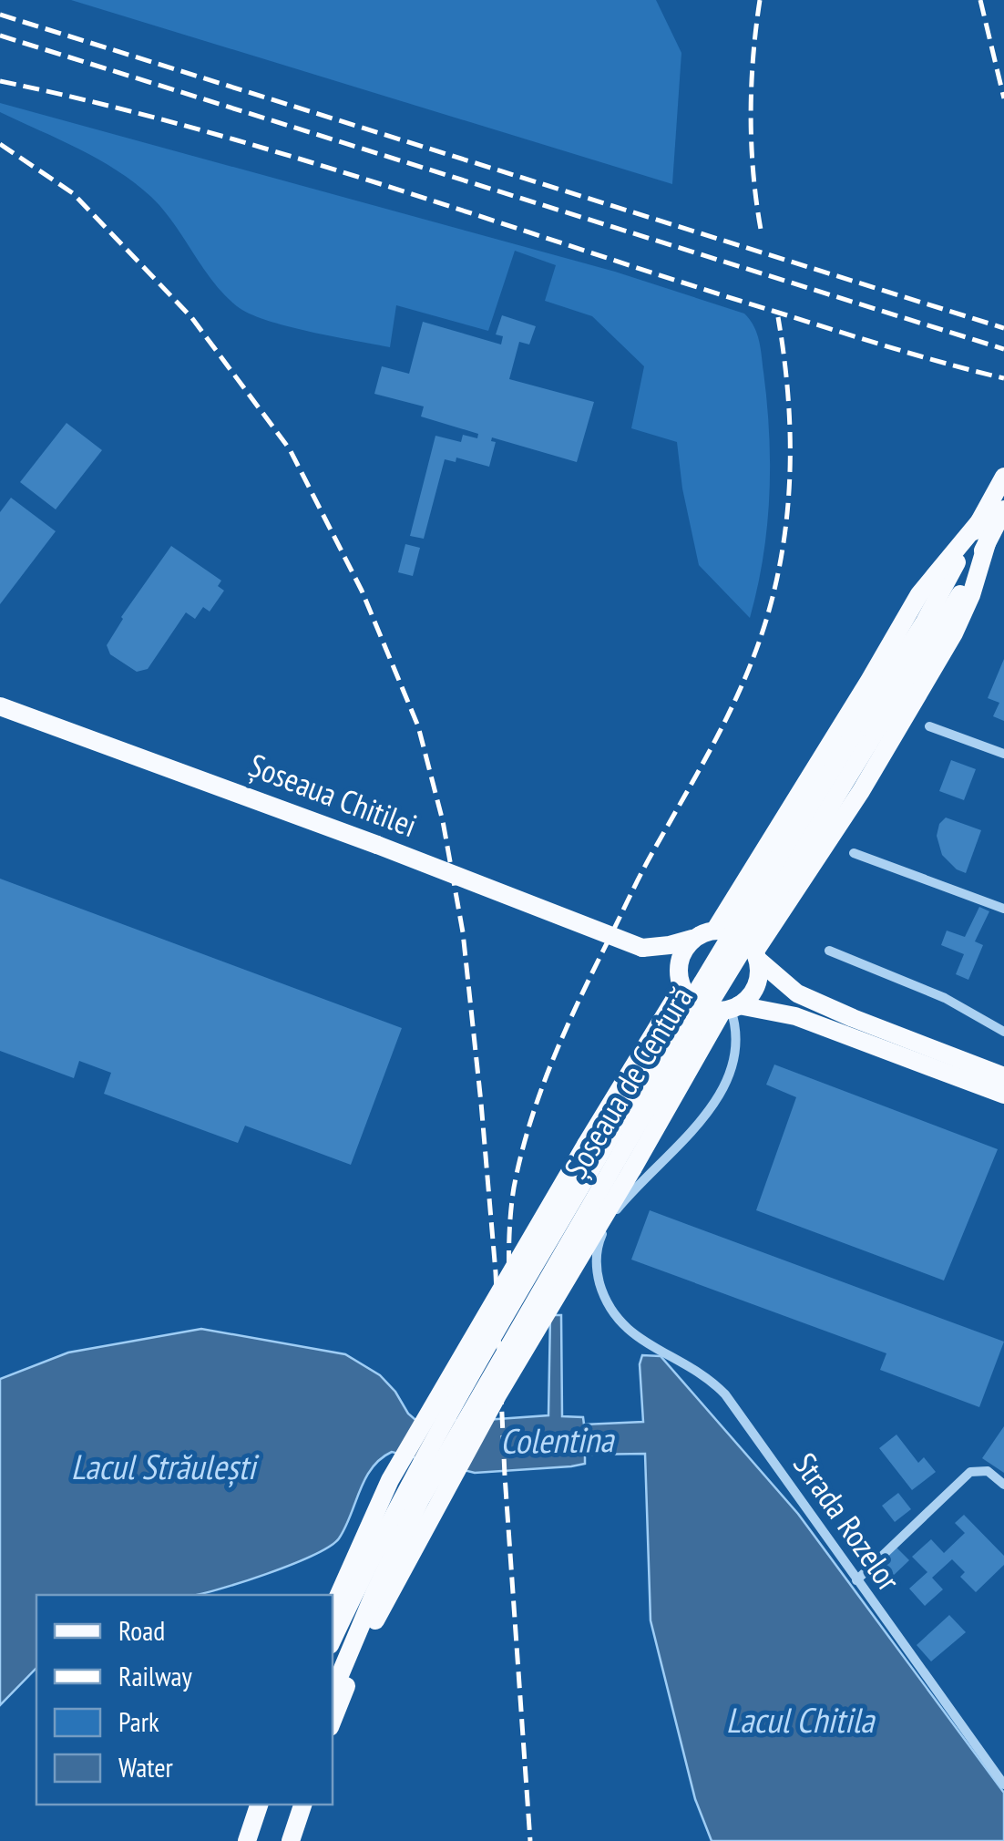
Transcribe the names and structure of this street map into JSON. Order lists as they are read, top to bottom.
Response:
{
  "streets": {
    "main road": ["Șoseaua Chitilei", "Șoseaua de Centură"],
    "street": ["Strada Rozelor"]
  },
  "crossings": [
    ["Șoseaua Chitilei", "Strada Rozelor"]
  ],
  "water": ["Colentina", "Lacul Străulești", "Lacul Chitila"],
  "legend": [
    "Road",
    "Railway",
    "Park",
    "Water"
  ]
}
